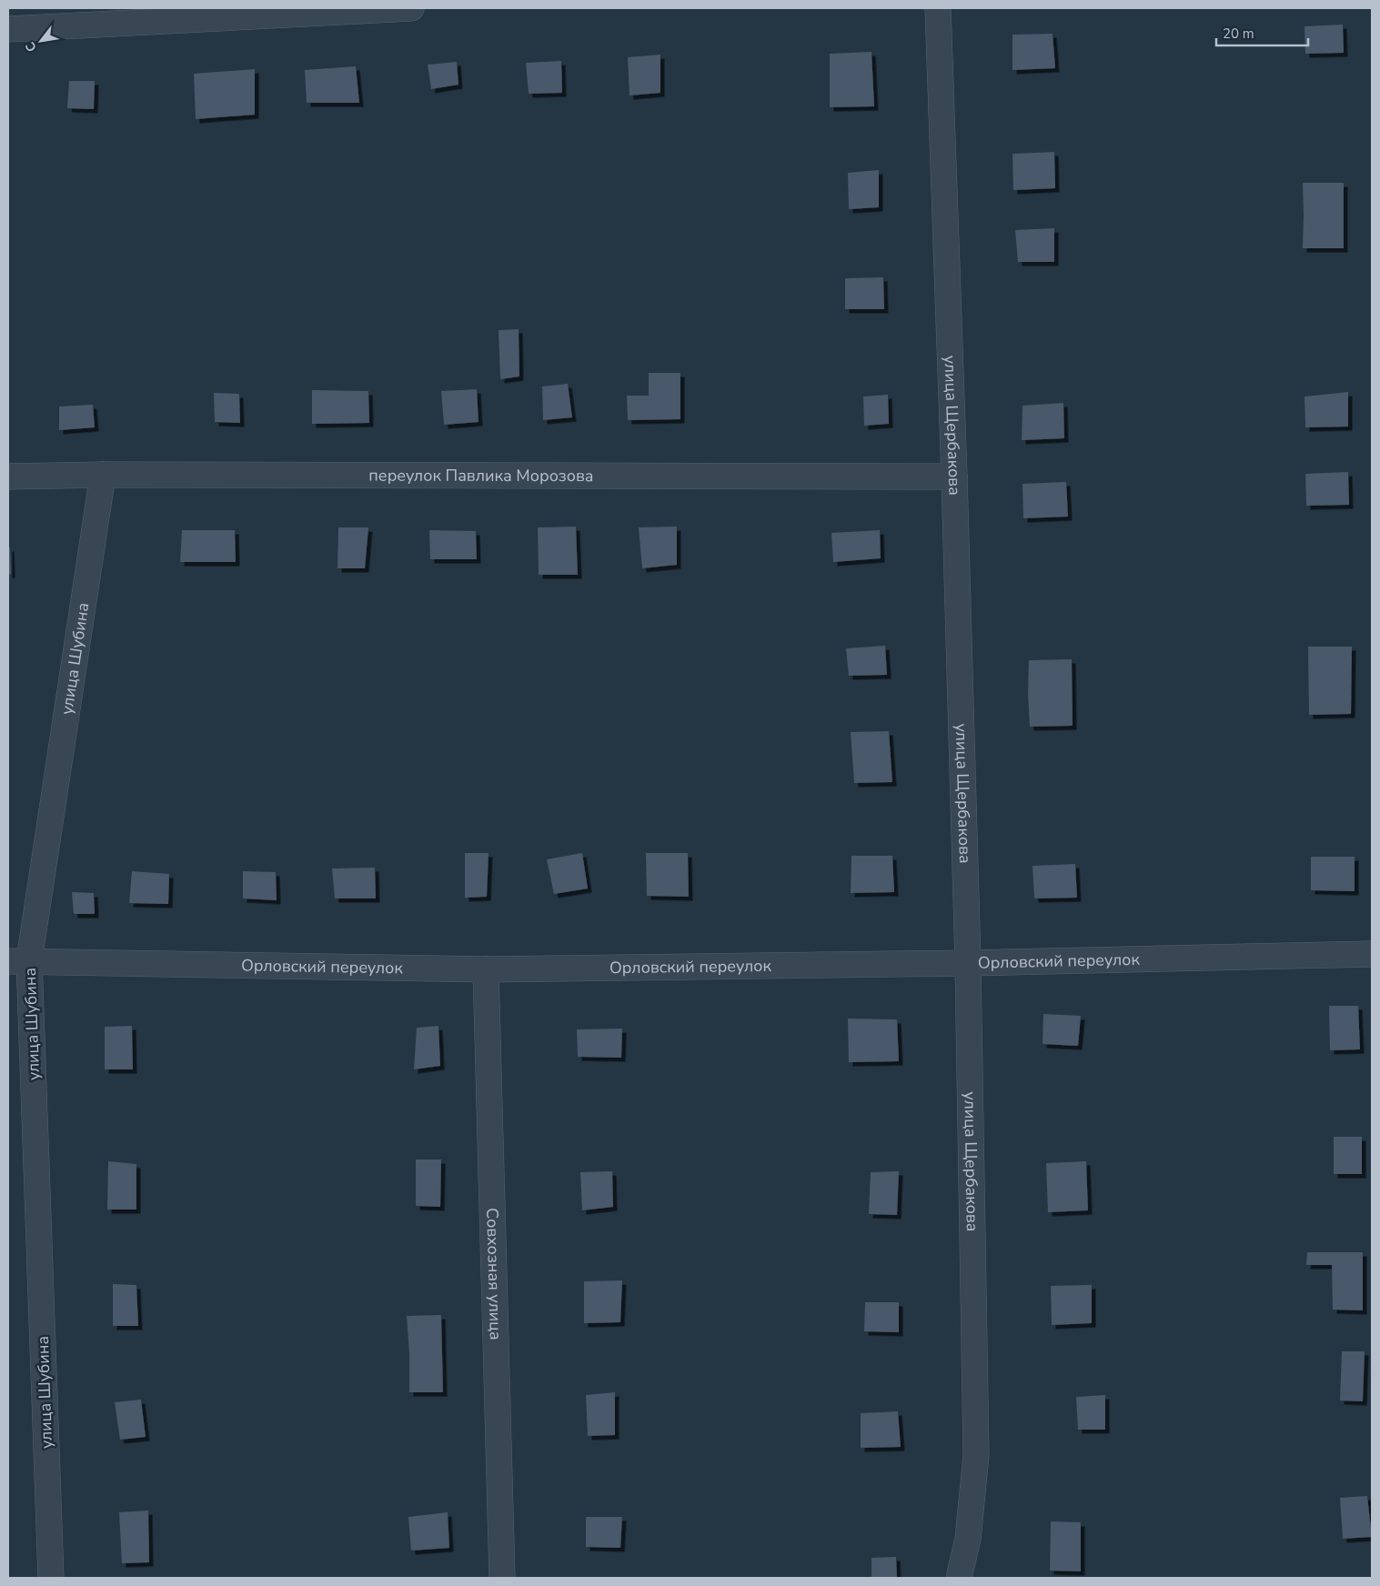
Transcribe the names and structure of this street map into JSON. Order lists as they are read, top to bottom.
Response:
{
  "streets": {
    "street": [
      "улица Щербакова",
      "переулок Павлика Морозова",
      "улица Шубина",
      "Орловский переулок",
      "Совхозная улица"
    ]
  },
  "crossings": [
    ["улица Щербакова", "переулок Павлика Морозова"],
    ["улица Щербакова", "Орловский переулок"],
    ["переулок Павлика Морозова", "улица Шубина"],
    ["улица Шубина", "Орловский переулок"],
    ["Орловский переулок", "Совхозная улица"]
  ],
  "scale_bar": "20 m",
  "north": "bottom left"
}
